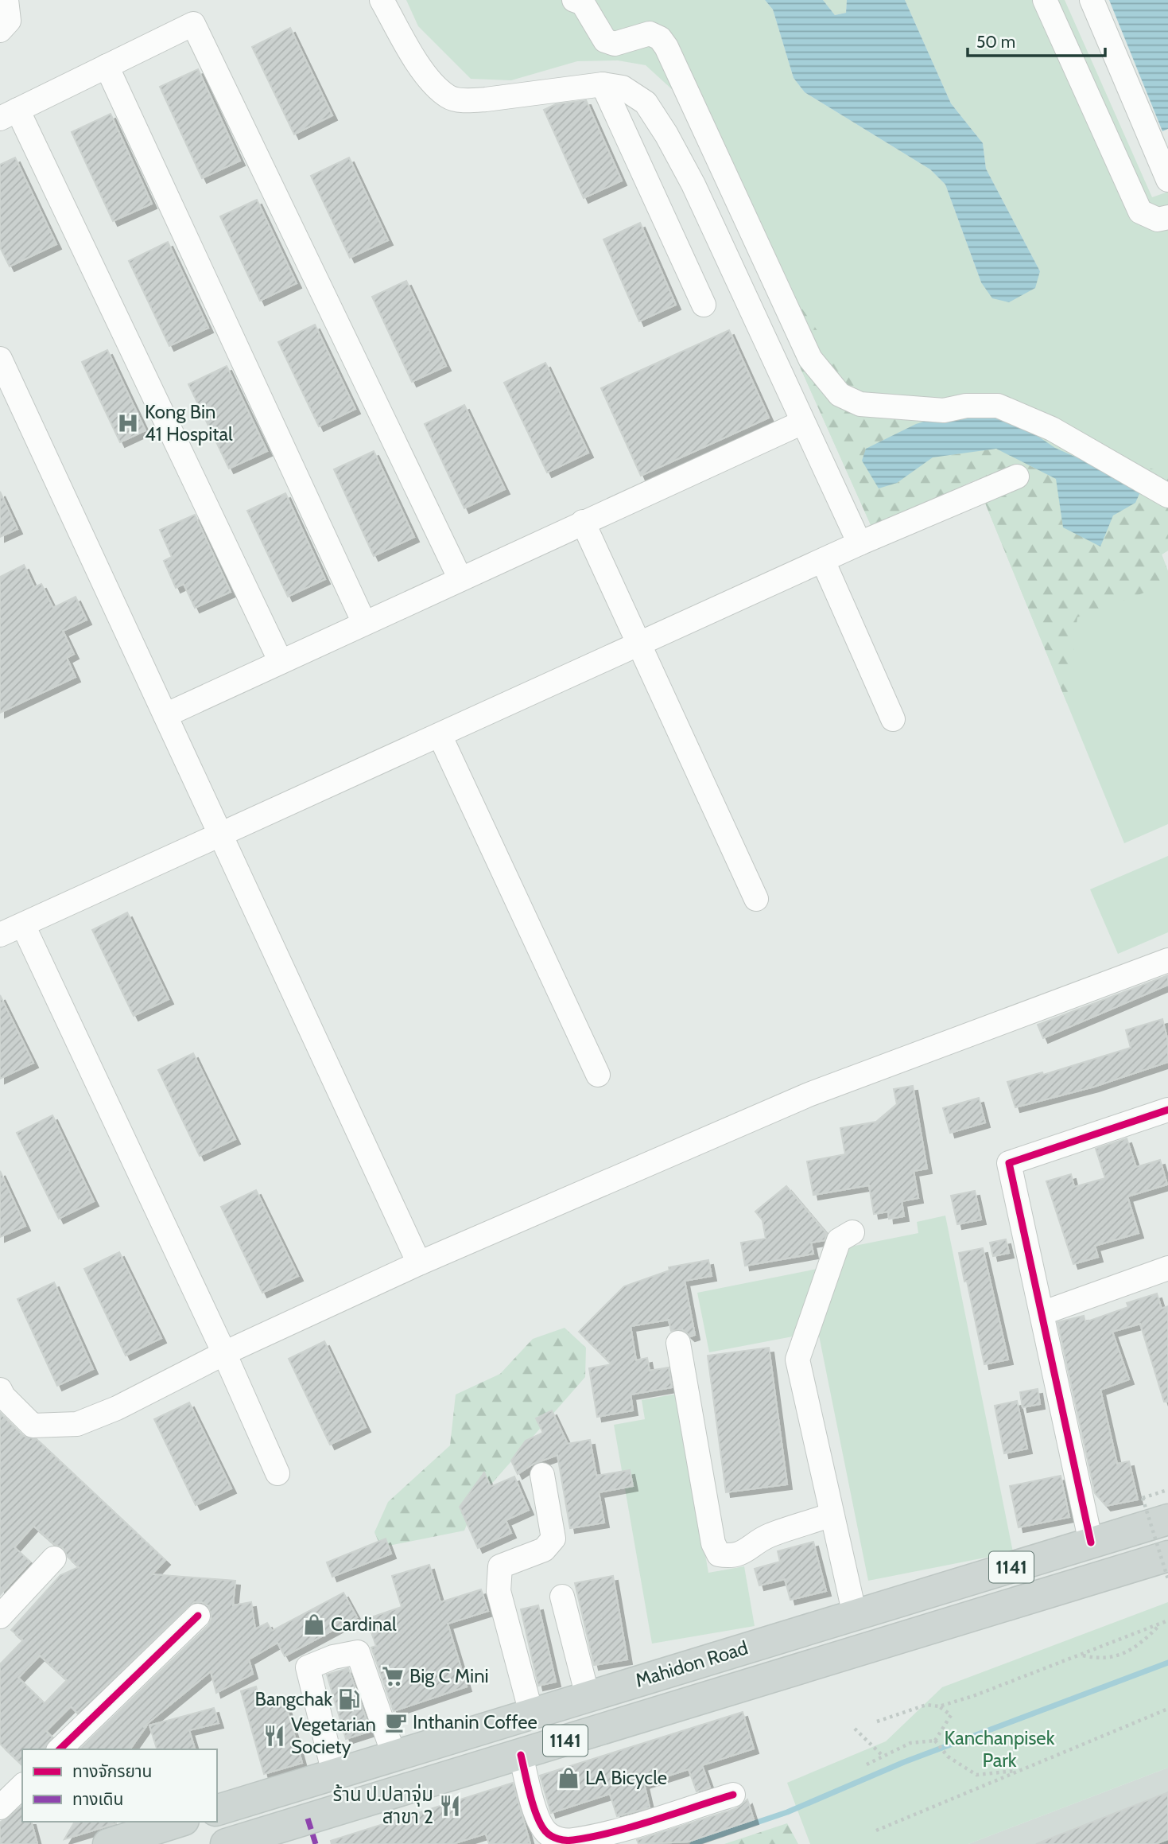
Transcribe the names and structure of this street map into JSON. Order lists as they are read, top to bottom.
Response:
{
  "streets": {
    "main road": ["1141", "Mahidon Road"]
  },
  "parks": ["Kanchanpisek Park"],
  "places": {
    "hospital": ["Kong Bin 41 Hospital"],
    "shop": ["Cardinal", "LA Bicycle"],
    "supermarket": ["Big C Mini"],
    "fuel station": ["Bangchak"],
    "cafe": ["Inthanin Coffee"],
    "restaurant": ["Vegetarian Society", "ร้าน ป.ปลาจุ่ม สาขา 2"]
  },
  "legend": ["ทางจักรยาน", "ทางเดิน"],
  "scale_bar": "50 m"
}
